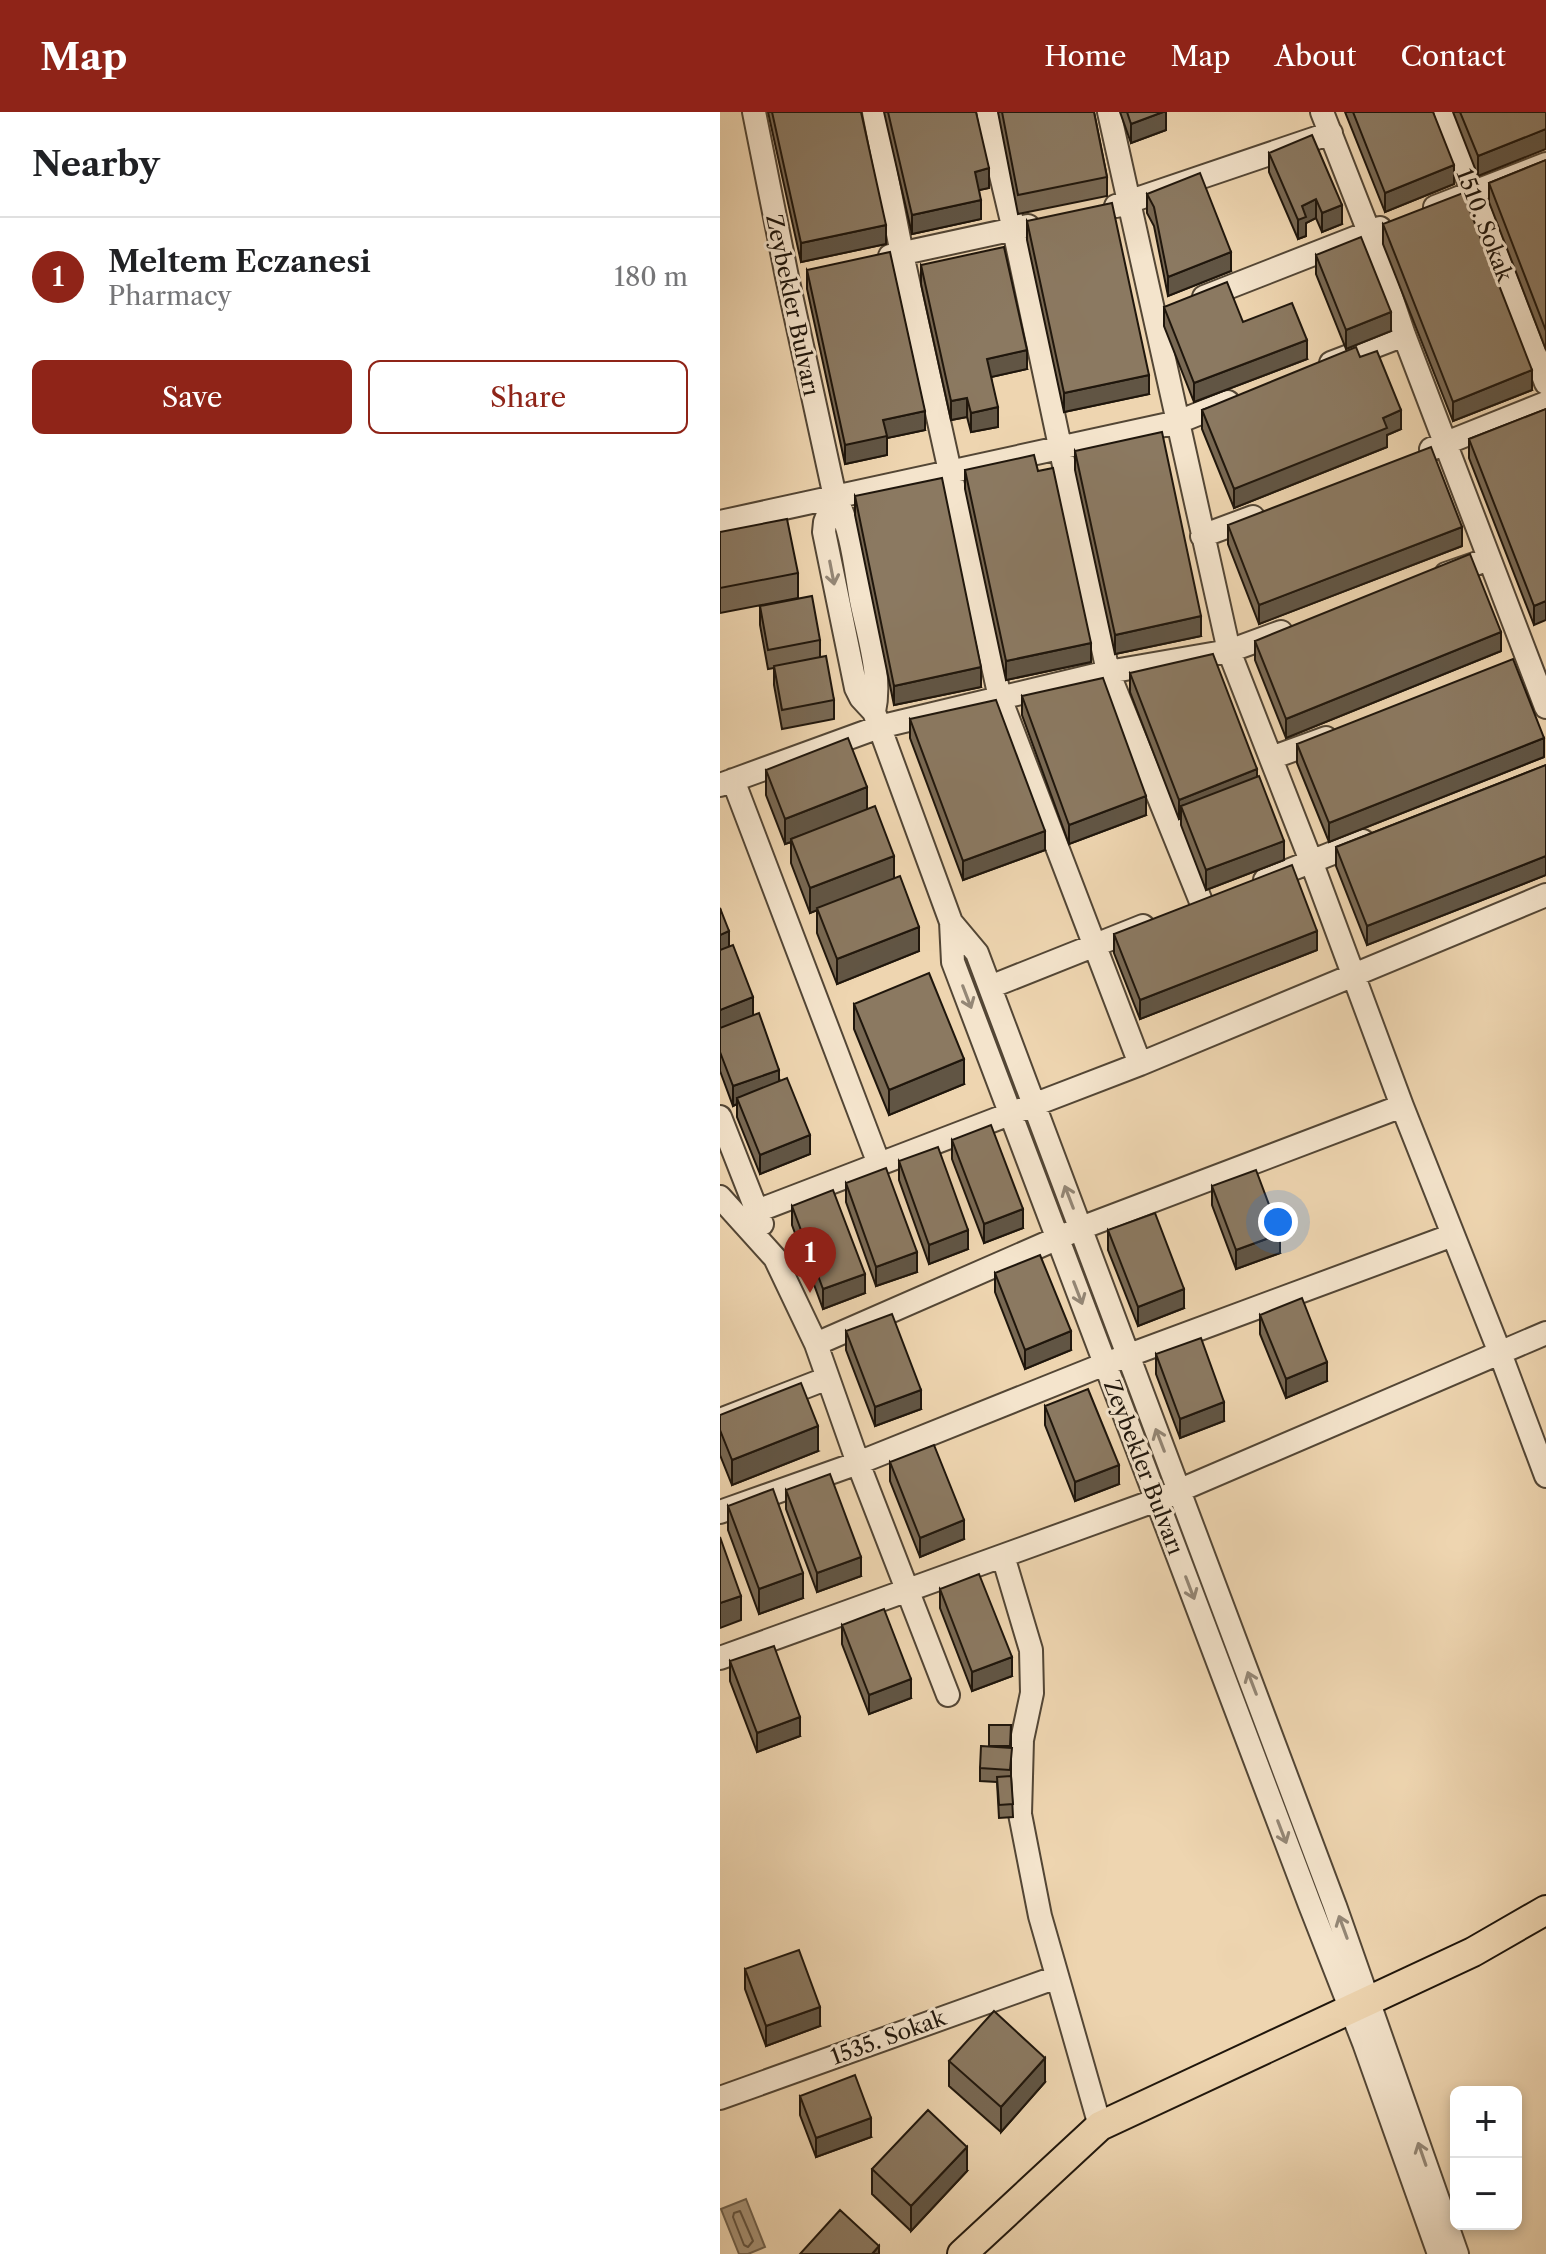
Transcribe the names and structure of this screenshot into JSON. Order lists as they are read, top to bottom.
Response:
{
  "streets": {
    "street": ["1510. Sokak", "Zeybekler Bulvarı", "1535. Sokak"]
  },
  "page": {
    "header": "Map",
    "nav": [
      "Home",
      "Map",
      "About",
      "Contact"
    ],
    "heading": "Nearby",
    "list": [
      {
        "mark": "1",
        "name": "Meltem Eczanesi",
        "note": "Pharmacy",
        "value": "180 m"
      }
    ],
    "buttons": ["Save", "Share"],
    "pins": "1",
    "map_buttons": ["+", "−"]
  }
}
